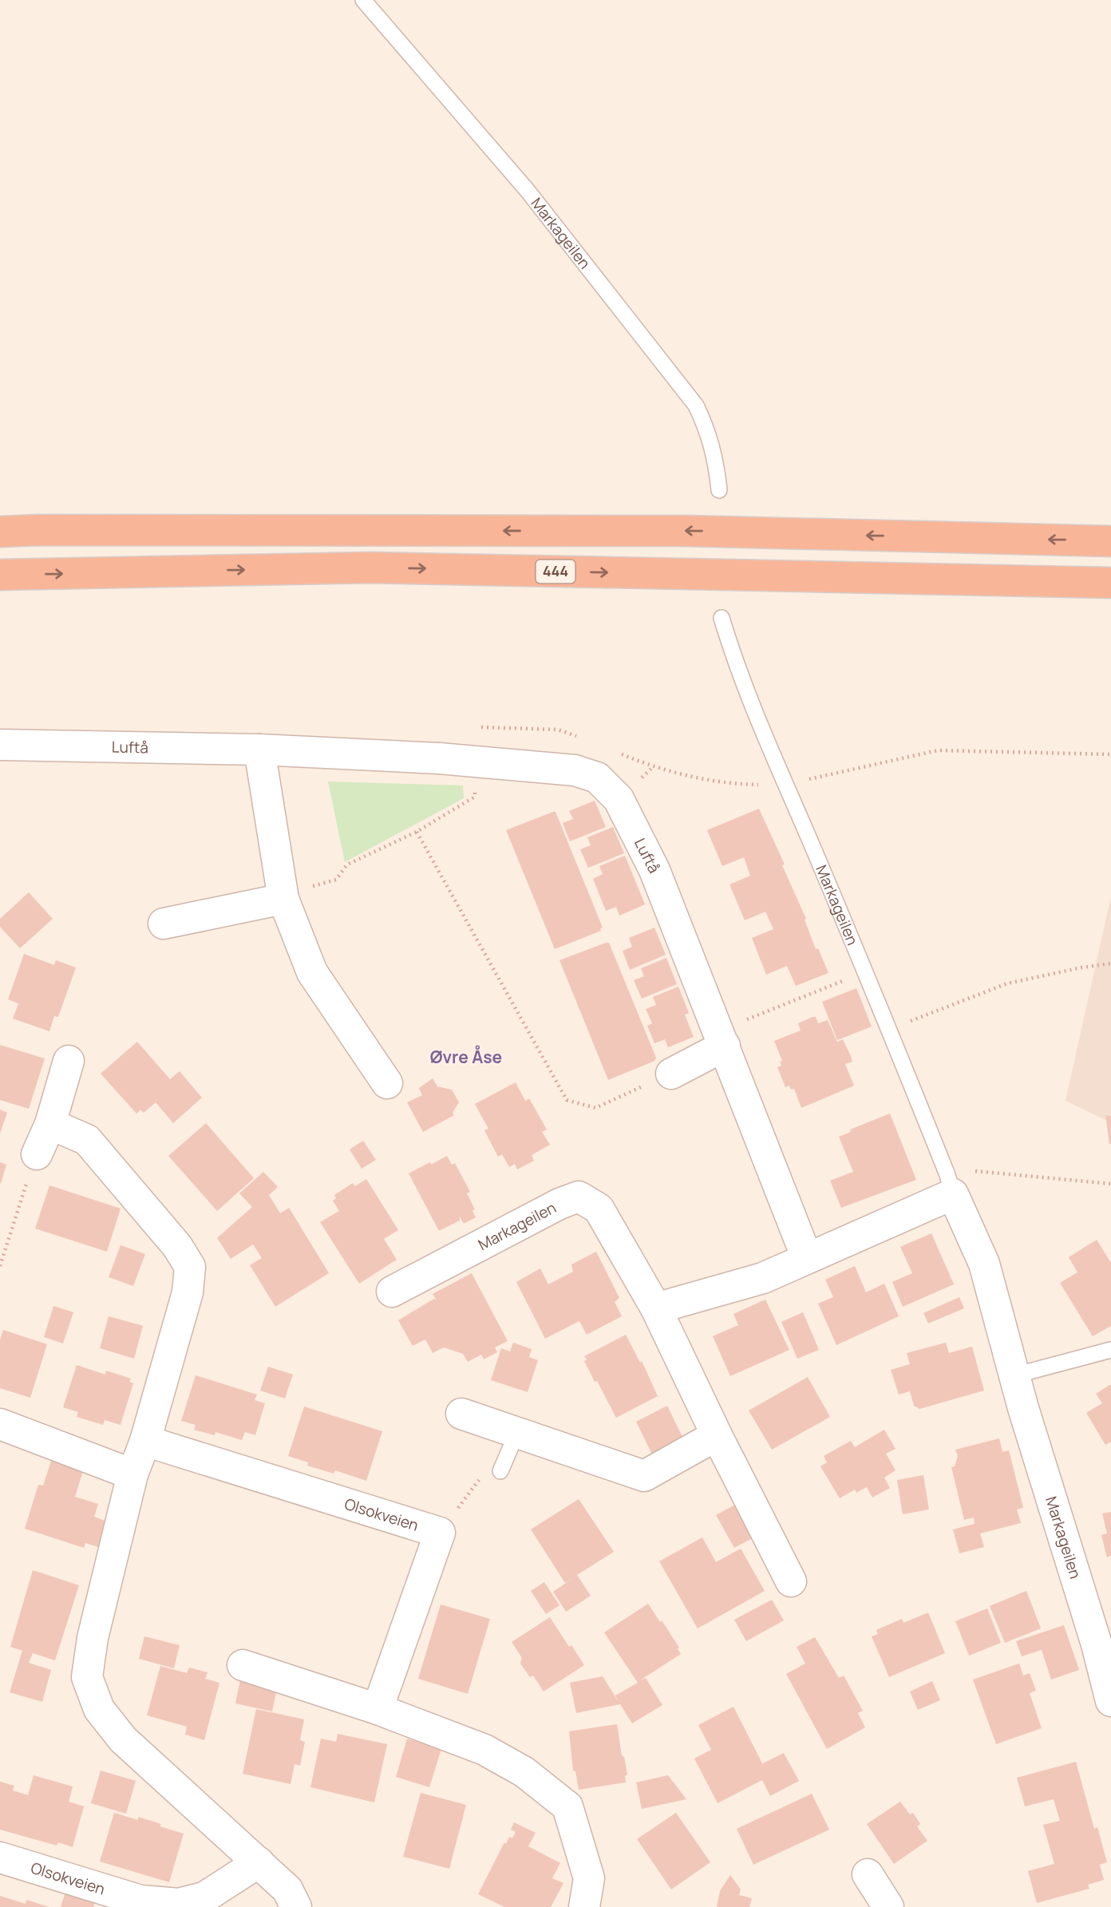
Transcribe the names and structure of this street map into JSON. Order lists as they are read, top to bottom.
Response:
{
  "streets": {
    "highway": ["444"],
    "street": ["Markageilen", "Luftå", "Olsokveien"]
  },
  "districts": ["Øvre Åse"]
}
